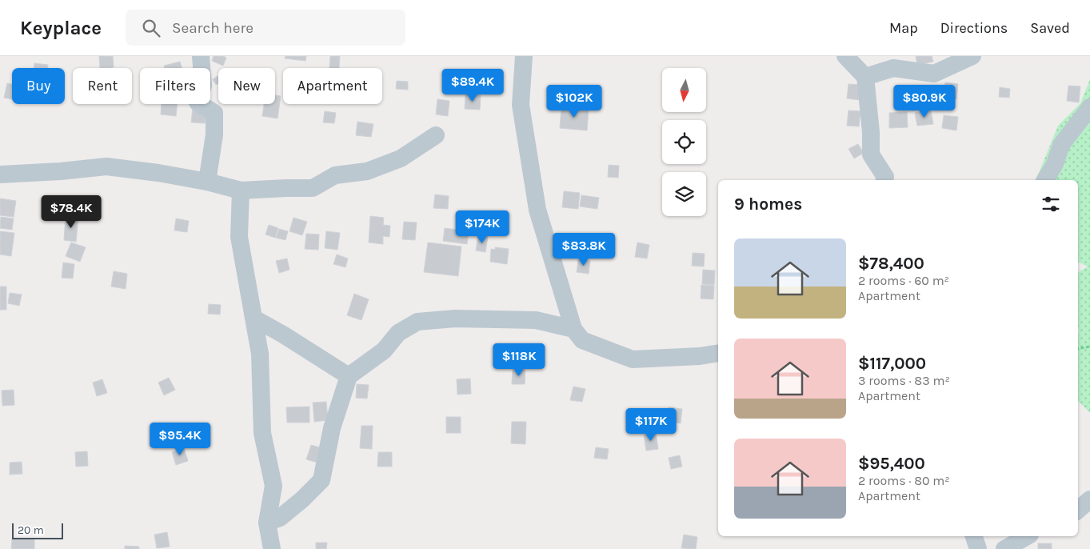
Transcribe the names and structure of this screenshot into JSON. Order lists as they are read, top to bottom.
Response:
{
  "scale_bar": "20 m",
  "north": "bottom",
  "page": {
    "header": "Keyplace",
    "search": "Search here",
    "nav": ["Map", "Directions", "Saved"],
    "chip": [
      "Buy",
      "Rent",
      "Filters",
      "New",
      "Apartment"
    ],
    "price": [
      "$89.4K",
      "$102K",
      "$80.9K",
      "$78.4K",
      "$174K",
      "$83.8K",
      "$118K",
      "$117K",
      "$95.4K"
    ],
    "heading": "9 homes",
    "list": [
      {
        "name": "$78,400",
        "note": "2 rooms · 60 m² · Apartment"
      },
      {
        "name": "$117,000",
        "note": "3 rooms · 83 m² · Apartment"
      },
      {
        "name": "$95,400",
        "note": "2 rooms · 80 m² · Apartment"
      }
    ],
    "scale": "20 m"
  }
}
